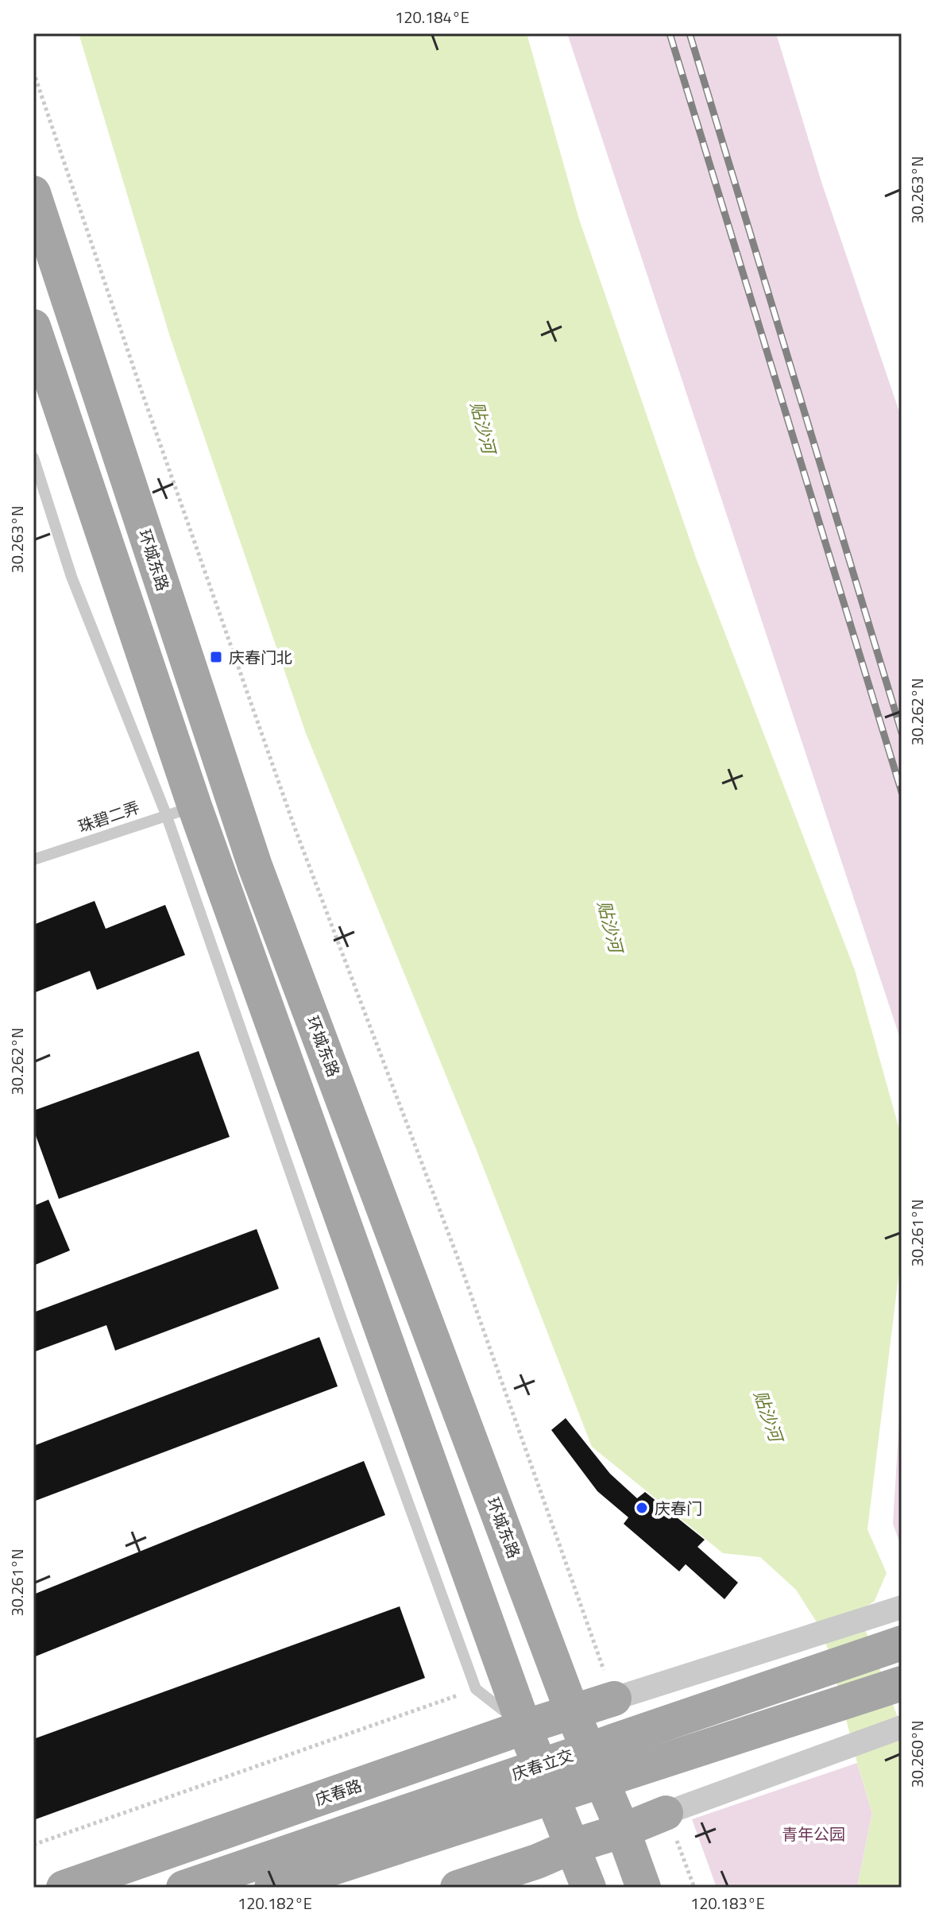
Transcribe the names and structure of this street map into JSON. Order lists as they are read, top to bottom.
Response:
{
  "streets": {
    "main road": ["环城东路", "庆春立交", "庆春路"],
    "lane": ["珠碧二弄"]
  },
  "crossings": [
    ["环城东路", "庆春路"]
  ],
  "water": ["贴沙河"],
  "parks": ["青年公园"],
  "places": {
    "transit": ["庆春门北"],
    "other": ["庆春门"]
  },
  "coordinates": [
    "120.184°E",
    "30.263°N",
    "30.262°N",
    "30.261°N",
    "30.260°N",
    "120.182°E",
    "120.183°E"
  ]
}
